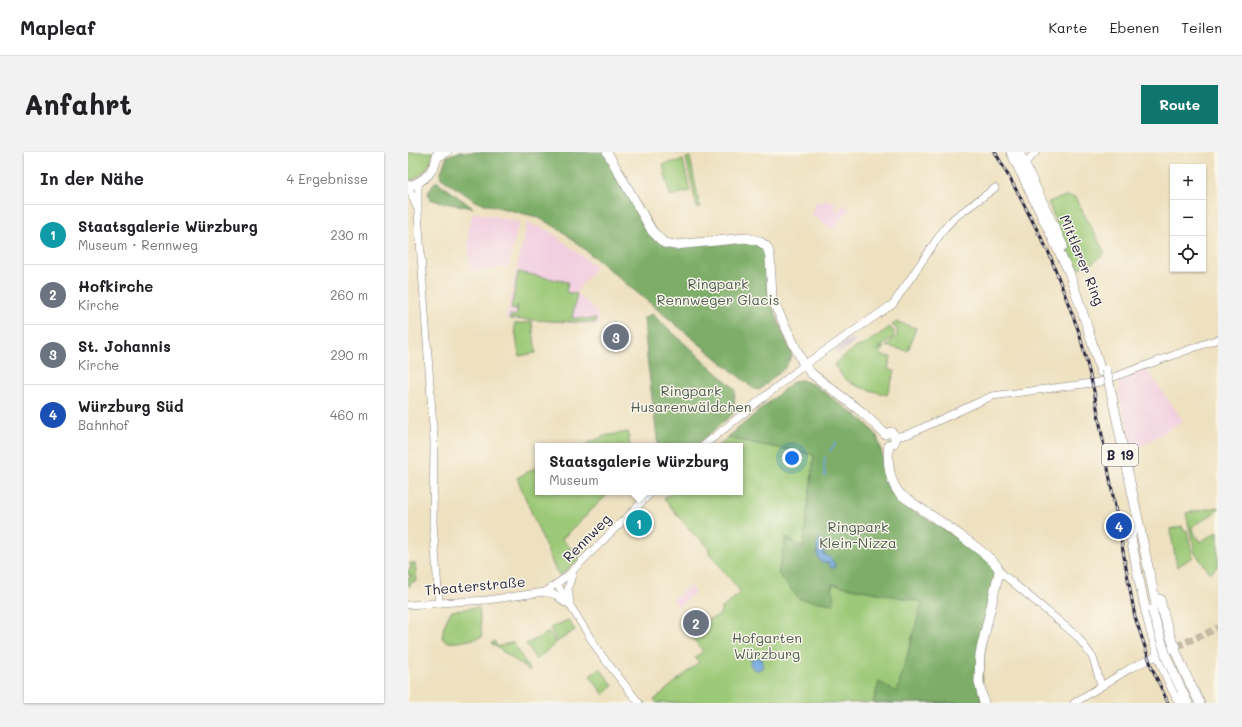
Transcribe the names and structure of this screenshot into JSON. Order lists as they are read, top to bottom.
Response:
{
  "streets": {
    "main road": ["Mittlerer Ring", "B 19"],
    "street": ["Rennweg", "Theaterstraße"]
  },
  "crossings": [
    ["Mittlerer Ring", "B 19"],
    ["Rennweg", "Theaterstraße"]
  ],
  "parks": [
    "Ringpark Rennweger Glacis",
    "Ringpark Husarenwäldchen",
    "Ringpark Klein-Nizza",
    "Hofgarten Würzburg"
  ],
  "page": {
    "header": "Mapleaf",
    "nav": ["Karte", "Ebenen", "Teilen"],
    "buttons": "Route",
    "title": "Anfahrt",
    "heading": ["In der Nähe", "4 Ergebnisse"],
    "map_buttons": ["+", "−"],
    "list": [
      {
        "mark": "1",
        "name": "Staatsgalerie Würzburg",
        "note": "Museum · Rennweg",
        "value": "230 m"
      },
      {
        "mark": "2",
        "name": "Hofkirche",
        "note": "Kirche",
        "value": "260 m"
      },
      {
        "mark": "3",
        "name": "St. Johannis",
        "note": "Kirche",
        "value": "290 m"
      },
      {
        "mark": "4",
        "name": "Würzburg Süd",
        "note": "Bahnhof",
        "value": "460 m"
      }
    ],
    "pins": [
      "3",
      "1",
      "4",
      "2"
    ],
    "popup": ["Staatsgalerie Würzburg", "Museum"]
  }
}
